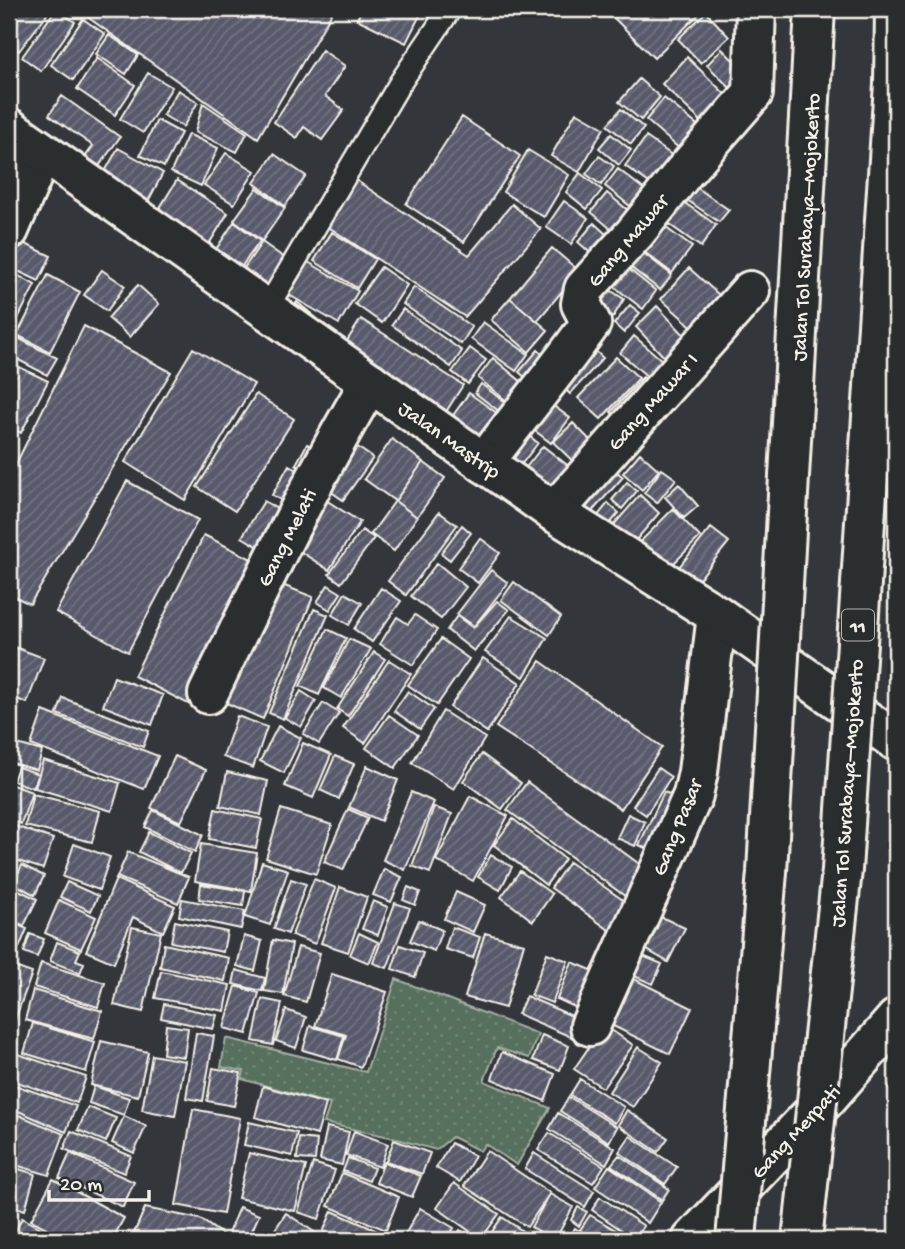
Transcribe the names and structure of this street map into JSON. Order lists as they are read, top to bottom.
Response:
{
  "streets": {
    "main road": [
      "Jalan Tol Surabaya–Mojokerto",
      "Gang Mawar",
      "Gang Mawar I",
      "Jalan Mastrip",
      "Gang Melati",
      "11",
      "Gang Pasar",
      "Gang Merpati"
    ]
  },
  "crossings": [
    ["Gang Mawar", "Jalan Mastrip"],
    ["Gang Mawar I", "Jalan Mastrip"],
    ["Jalan Mastrip", "Gang Melati"],
    ["Jalan Mastrip", "Gang Pasar"]
  ],
  "scale_bar": "20 m"
}
